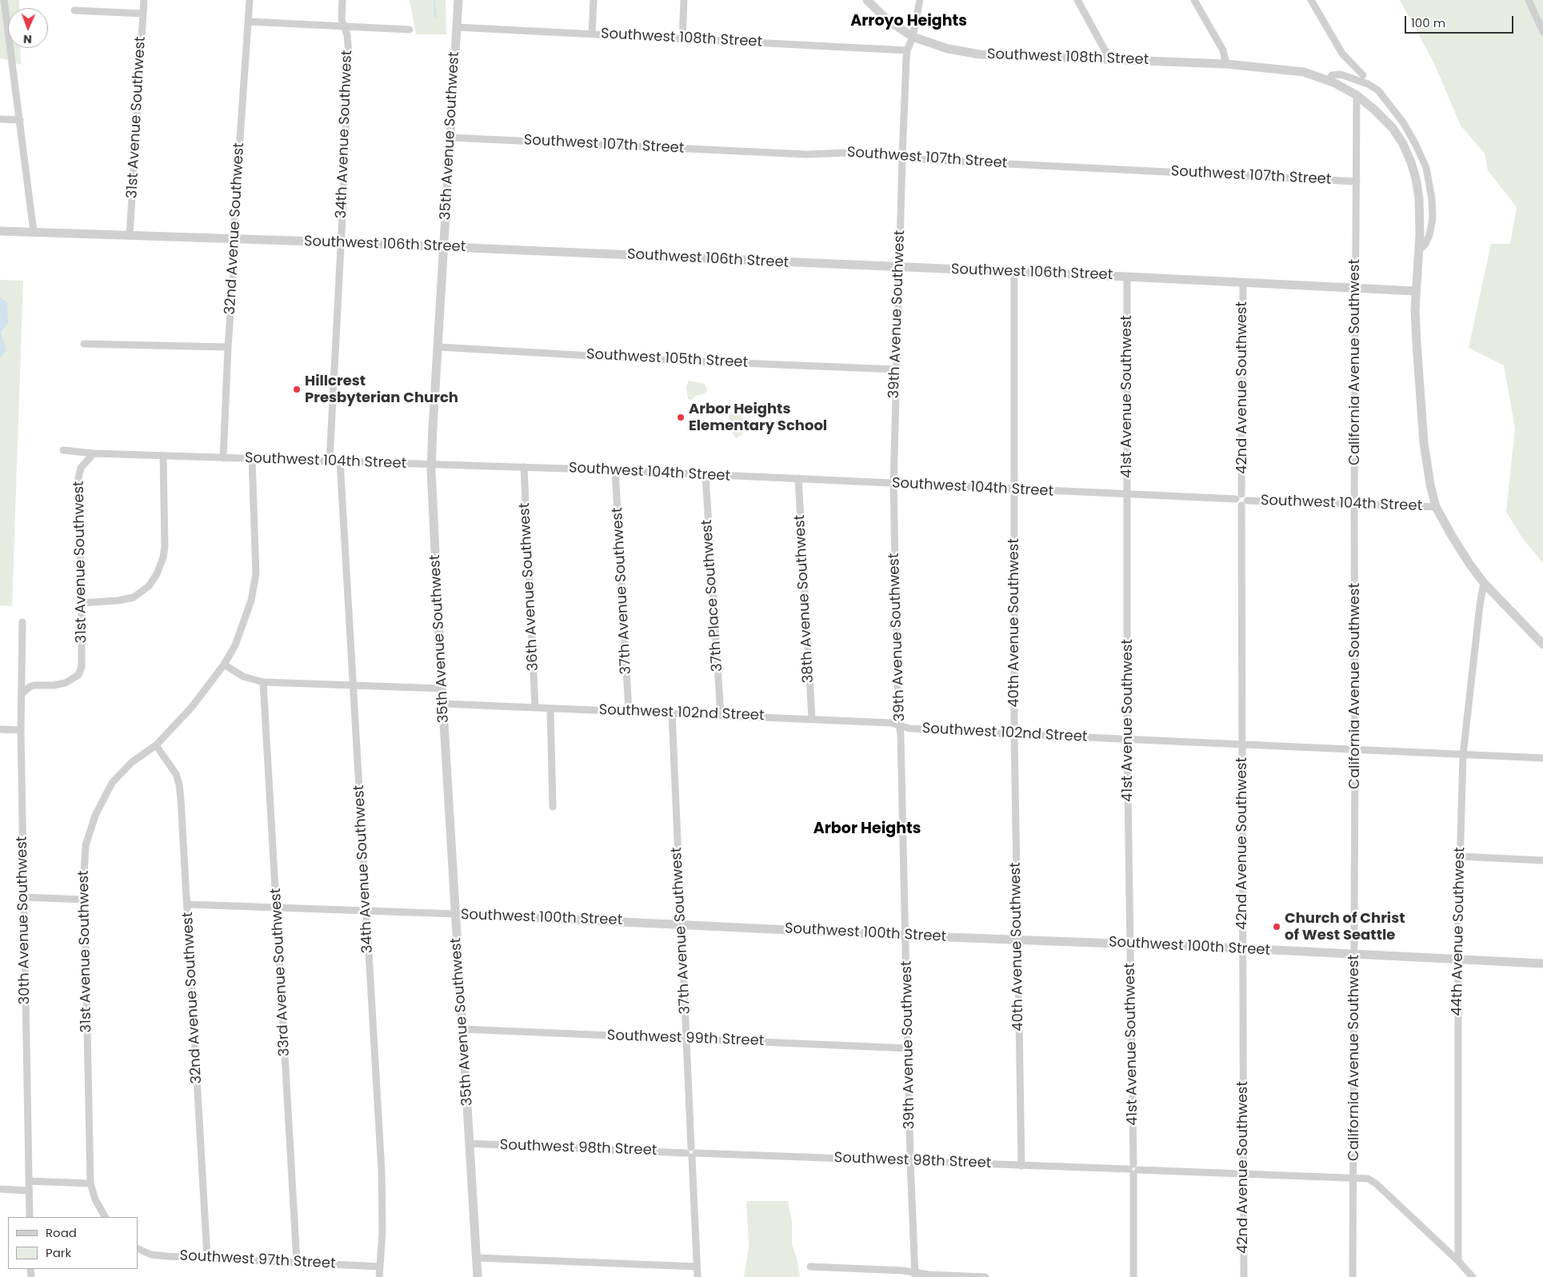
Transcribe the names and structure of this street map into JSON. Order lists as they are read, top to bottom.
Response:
{
  "streets": {
    "street": [
      "Southwest 108th Street",
      "31st Avenue Southwest",
      "34th Avenue Southwest",
      "35th Avenue Southwest",
      "Southwest 107th Street",
      "32nd Avenue Southwest",
      "Southwest 106th Street",
      "39th Avenue Southwest",
      "Southwest 105th Street",
      "California Avenue Southwest",
      "42nd Avenue Southwest",
      "41st Avenue Southwest",
      "Southwest 104th Street",
      "36th Avenue Southwest",
      "37th Avenue Southwest",
      "37th Place Southwest",
      "38th Avenue Southwest",
      "40th Avenue Southwest",
      "Southwest 102nd Street",
      "Southwest 100th Street",
      "30th Avenue Southwest",
      "44th Avenue Southwest",
      "33rd Avenue Southwest",
      "Southwest 99th Street",
      "Southwest 98th Street",
      "Southwest 97th Street"
    ]
  },
  "crossings": [
    ["Southwest 108th Street", "35th Avenue Southwest"],
    ["Southwest 108th Street", "Southwest 106th Street"],
    ["Southwest 108th Street", "39th Avenue Southwest"],
    ["Southwest 108th Street", "California Avenue Southwest"],
    ["Southwest 108th Street", "Southwest 104th Street"],
    ["Southwest 108th Street", "44th Avenue Southwest"],
    ["31st Avenue Southwest", "32nd Avenue Southwest"],
    ["31st Avenue Southwest", "Southwest 106th Street"],
    ["31st Avenue Southwest", "Southwest 104th Street"],
    ["31st Avenue Southwest", "30th Avenue Southwest"],
    ["34th Avenue Southwest", "Southwest 106th Street"],
    ["34th Avenue Southwest", "Southwest 104th Street"],
    ["34th Avenue Southwest", "Southwest 100th Street"],
    ["34th Avenue Southwest", "Southwest 97th Street"],
    ["35th Avenue Southwest", "Southwest 107th Street"],
    ["35th Avenue Southwest", "Southwest 106th Street"],
    ["35th Avenue Southwest", "Southwest 105th Street"],
    ["35th Avenue Southwest", "Southwest 104th Street"],
    ["35th Avenue Southwest", "Southwest 102nd Street"],
    ["35th Avenue Southwest", "Southwest 100th Street"],
    ["35th Avenue Southwest", "Southwest 99th Street"],
    ["35th Avenue Southwest", "Southwest 98th Street"],
    ["Southwest 107th Street", "39th Avenue Southwest"],
    ["Southwest 107th Street", "California Avenue Southwest"],
    ["32nd Avenue Southwest", "Southwest 106th Street"],
    ["32nd Avenue Southwest", "Southwest 104th Street"],
    ["32nd Avenue Southwest", "Southwest 100th Street"],
    ["32nd Avenue Southwest", "Southwest 97th Street"],
    ["Southwest 106th Street", "39th Avenue Southwest"],
    ["Southwest 106th Street", "California Avenue Southwest"],
    ["Southwest 106th Street", "42nd Avenue Southwest"],
    ["Southwest 106th Street", "41st Avenue Southwest"],
    ["Southwest 106th Street", "40th Avenue Southwest"],
    ["39th Avenue Southwest", "Southwest 105th Street"],
    ["39th Avenue Southwest", "Southwest 104th Street"],
    ["39th Avenue Southwest", "Southwest 102nd Street"],
    ["39th Avenue Southwest", "Southwest 100th Street"],
    ["39th Avenue Southwest", "Southwest 99th Street"],
    ["39th Avenue Southwest", "Southwest 98th Street"],
    ["California Avenue Southwest", "Southwest 104th Street"],
    ["California Avenue Southwest", "Southwest 102nd Street"],
    ["California Avenue Southwest", "Southwest 100th Street"],
    ["California Avenue Southwest", "Southwest 98th Street"],
    ["42nd Avenue Southwest", "Southwest 104th Street"],
    ["42nd Avenue Southwest", "Southwest 102nd Street"],
    ["42nd Avenue Southwest", "Southwest 100th Street"],
    ["42nd Avenue Southwest", "Southwest 98th Street"],
    ["41st Avenue Southwest", "Southwest 104th Street"],
    ["41st Avenue Southwest", "Southwest 102nd Street"],
    ["41st Avenue Southwest", "Southwest 100th Street"],
    ["41st Avenue Southwest", "Southwest 98th Street"],
    ["Southwest 104th Street", "36th Avenue Southwest"],
    ["Southwest 104th Street", "37th Avenue Southwest"],
    ["Southwest 104th Street", "37th Place Southwest"],
    ["Southwest 104th Street", "38th Avenue Southwest"],
    ["Southwest 104th Street", "40th Avenue Southwest"],
    ["36th Avenue Southwest", "Southwest 102nd Street"],
    ["37th Avenue Southwest", "Southwest 102nd Street"],
    ["37th Avenue Southwest", "Southwest 100th Street"],
    ["37th Avenue Southwest", "Southwest 99th Street"],
    ["37th Avenue Southwest", "Southwest 98th Street"],
    ["37th Place Southwest", "Southwest 102nd Street"],
    ["38th Avenue Southwest", "Southwest 102nd Street"],
    ["40th Avenue Southwest", "Southwest 102nd Street"],
    ["40th Avenue Southwest", "Southwest 100th Street"],
    ["40th Avenue Southwest", "Southwest 98th Street"],
    ["Southwest 102nd Street", "44th Avenue Southwest"],
    ["Southwest 100th Street", "44th Avenue Southwest"],
    ["Southwest 100th Street", "33rd Avenue Southwest"],
    ["44th Avenue Southwest", "Southwest 98th Street"],
    ["33rd Avenue Southwest", "Southwest 97th Street"]
  ],
  "districts": ["Arroyo Heights", "Arbor Heights"],
  "places": ["Hillcrest Presbyterian Church", "Arbor Heights Elementary School", "Church of Christ of West Seattle"],
  "legend": ["Road", "Park"],
  "scale_bar": "100 m",
  "north": "bottom"
}
